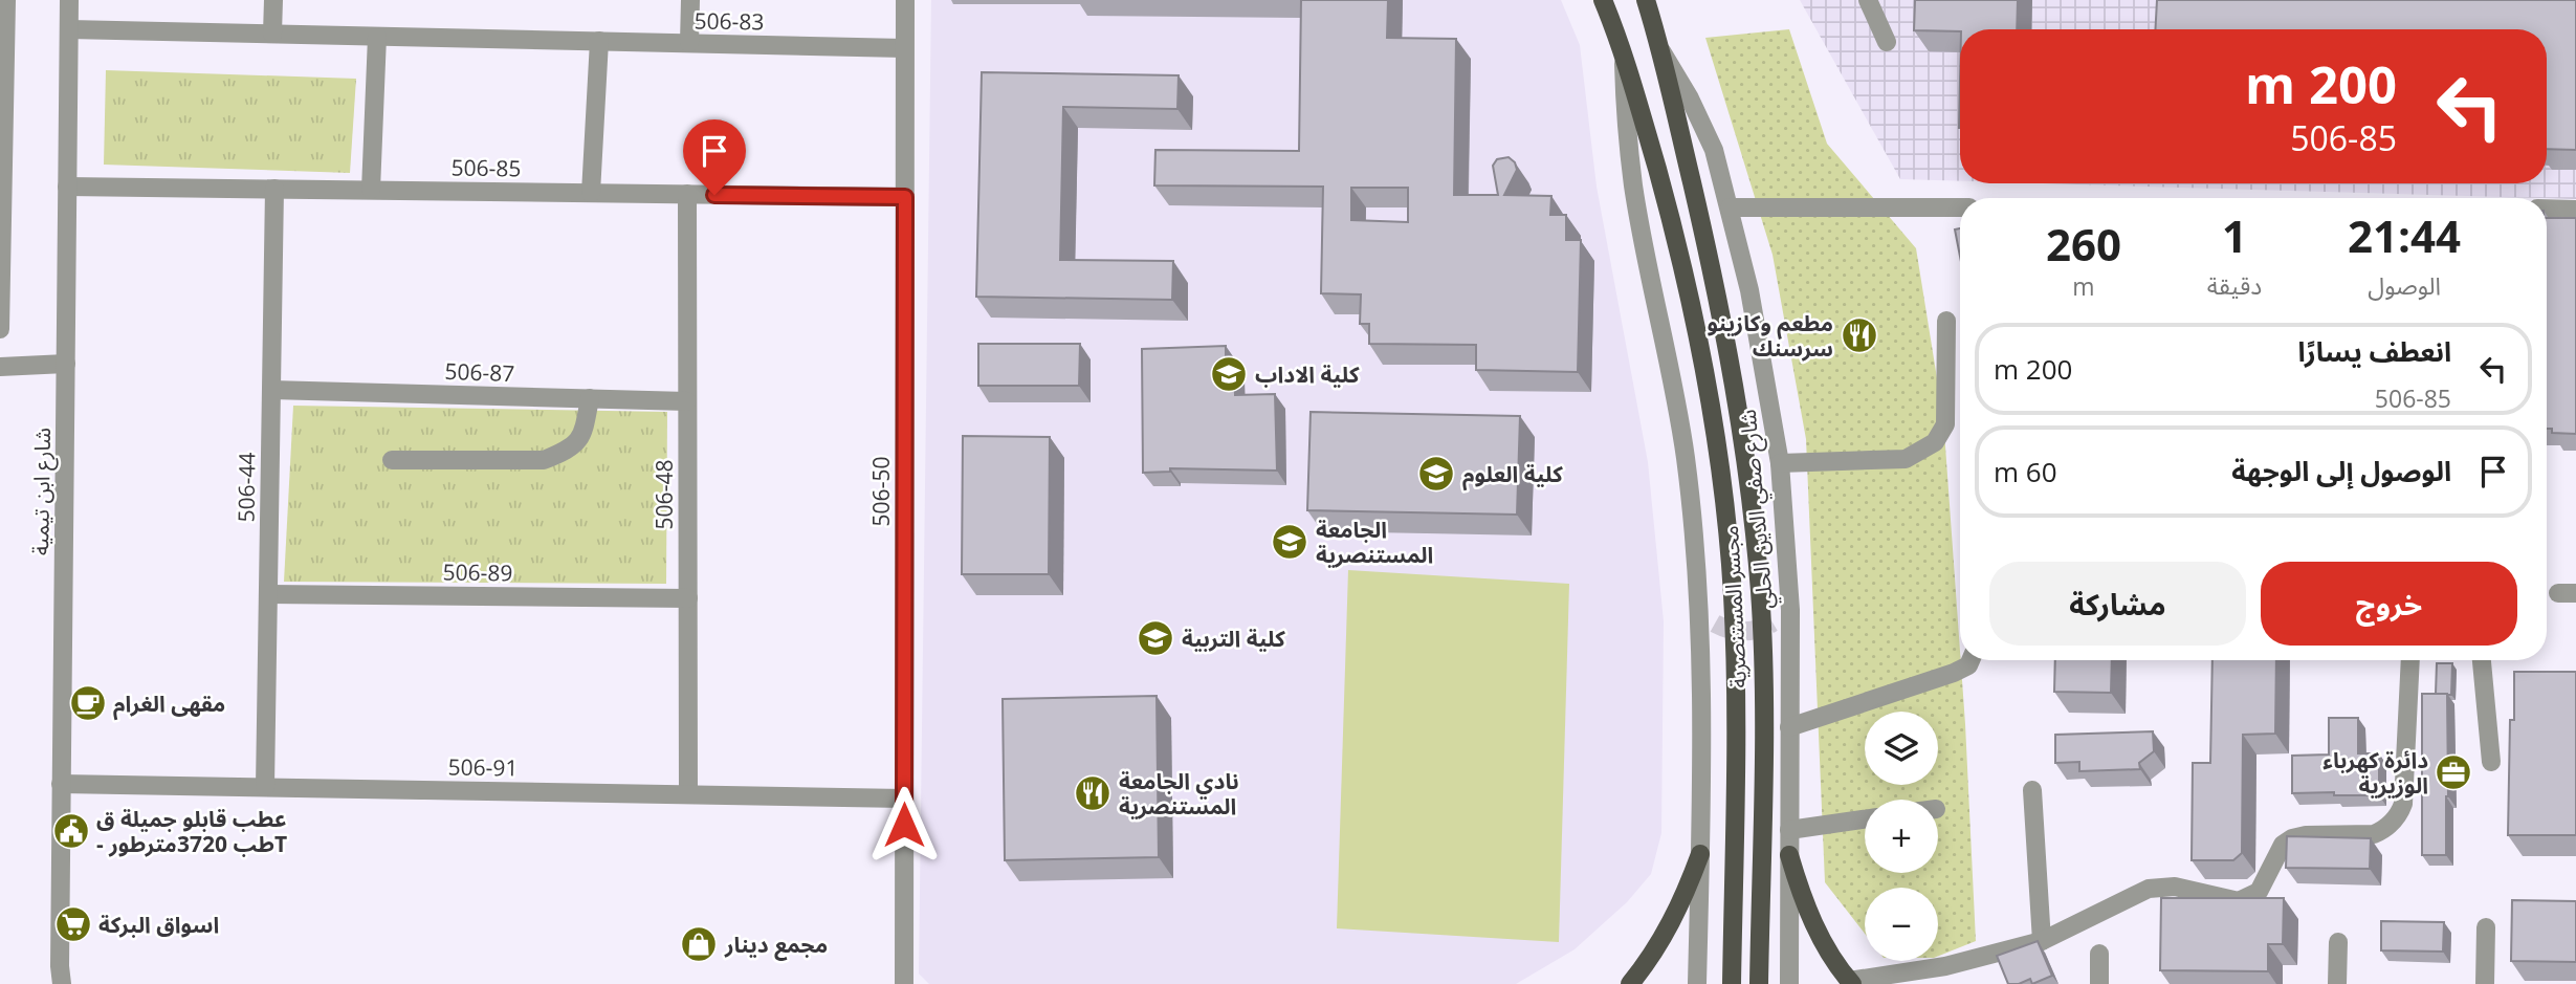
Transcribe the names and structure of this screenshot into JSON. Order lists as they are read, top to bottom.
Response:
{
  "streets": {
    "main road": ["شارع صفي الدين الحلي", "مجسر المستنصرية"],
    "street": [
      "506-83",
      "506-85",
      "506-87",
      "506-44",
      "شارع ابن تيمية",
      "506-50",
      "506-48",
      "506-89",
      "506-91"
    ]
  },
  "crossings": [
    ["506-83", "شارع ابن تيمية"],
    ["506-83", "506-50"],
    ["506-85", "506-44"],
    ["506-85", "شارع ابن تيمية"],
    ["506-85", "506-50"],
    ["506-85", "506-48"],
    ["506-87", "506-44"],
    ["506-87", "506-48"],
    ["506-44", "506-89"],
    ["506-44", "506-91"],
    ["شارع ابن تيمية", "506-91"],
    ["506-50", "506-91"],
    ["506-48", "506-89"],
    ["506-48", "506-91"],
    ["شارع صفي الدين الحلي", "مجسر المستنصرية"]
  ],
  "places": {
    "restaurant": ["مطعم وكازينو سرسنك", "نادي الجامعة المستنصرية"],
    "school or university": [
      "كلية الاداب",
      "كلية العلوم",
      "الجامعة المستنصرية",
      "كلية التربية"
    ],
    "cafe": ["مقهى الغرام"],
    "office": ["دائرة كهرباء الوزيرية"],
    "public building": ["عطب قابلو جميلة ق - طب 3720مترطورT"],
    "supermarket": ["اسواق البركة"],
    "shop": ["مجمع دينار"]
  },
  "page": {
    "turn": ["200 m", "506-85"],
    "eta": [
      "21:44",
      "الوصول",
      "1",
      "دقيقة",
      "260",
      "m"
    ],
    "list": [
      {
        "name": "انعطف يسارًا",
        "note": "506-85",
        "value": "200 m"
      },
      {
        "name": "الوصول إلى الوجهة",
        "value": "60 m"
      }
    ],
    "buttons": ["خروج", "مشاركة"],
    "map_buttons": ["+", "−"]
  }
}
